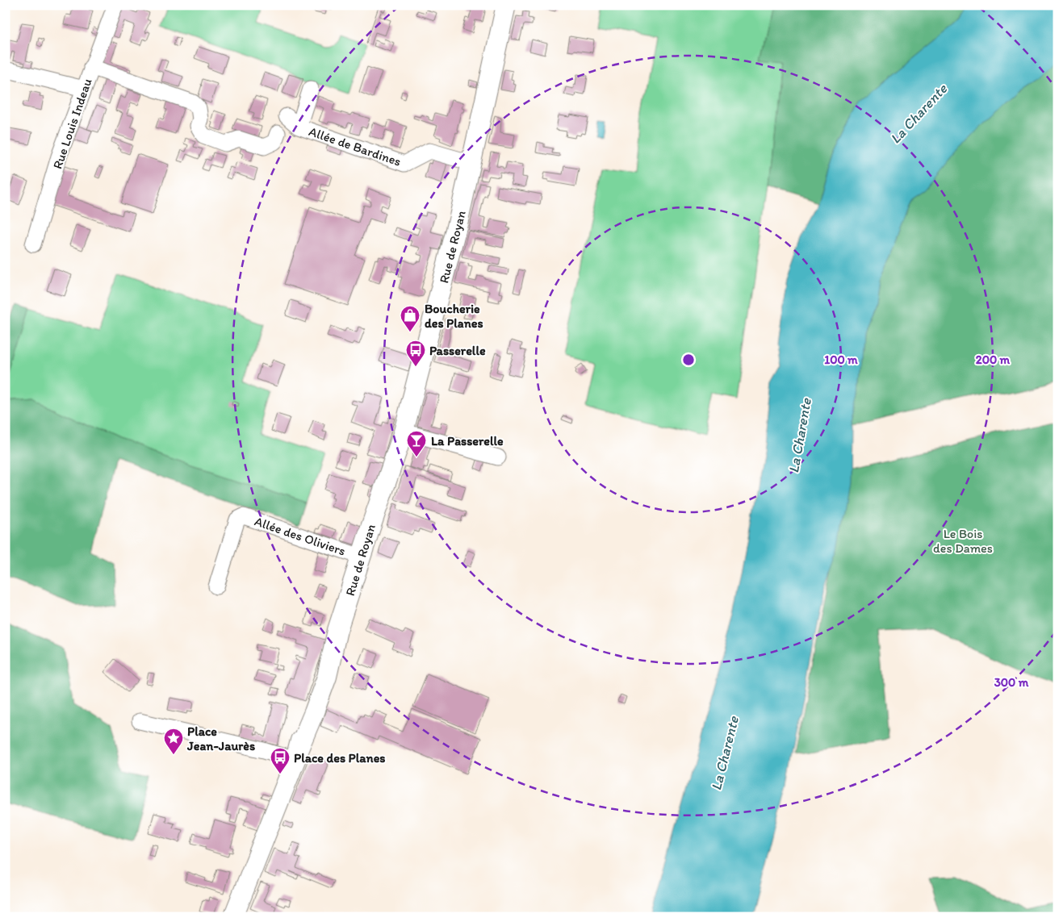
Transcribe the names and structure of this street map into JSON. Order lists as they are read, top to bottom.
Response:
{
  "streets": {
    "main road": ["Rue de Royan"],
    "street": ["Rue Louis Indeau", "Allée de Bardines", "Allée des Oliviers"]
  },
  "crossings": [
    ["Allée de Bardines", "Rue de Royan"],
    ["Rue de Royan", "Allée des Oliviers"]
  ],
  "water": ["La Charente"],
  "parks": ["Le Bois des Dames"],
  "places": {
    "shop": ["Boucherie des Planes"],
    "bus stop": ["Passerelle", "Place des Planes"],
    "bar": ["La Passerelle"],
    "place": ["Place Jean-Jaurès"]
  },
  "rings": ["100 m", "200 m", "300 m"]
}
